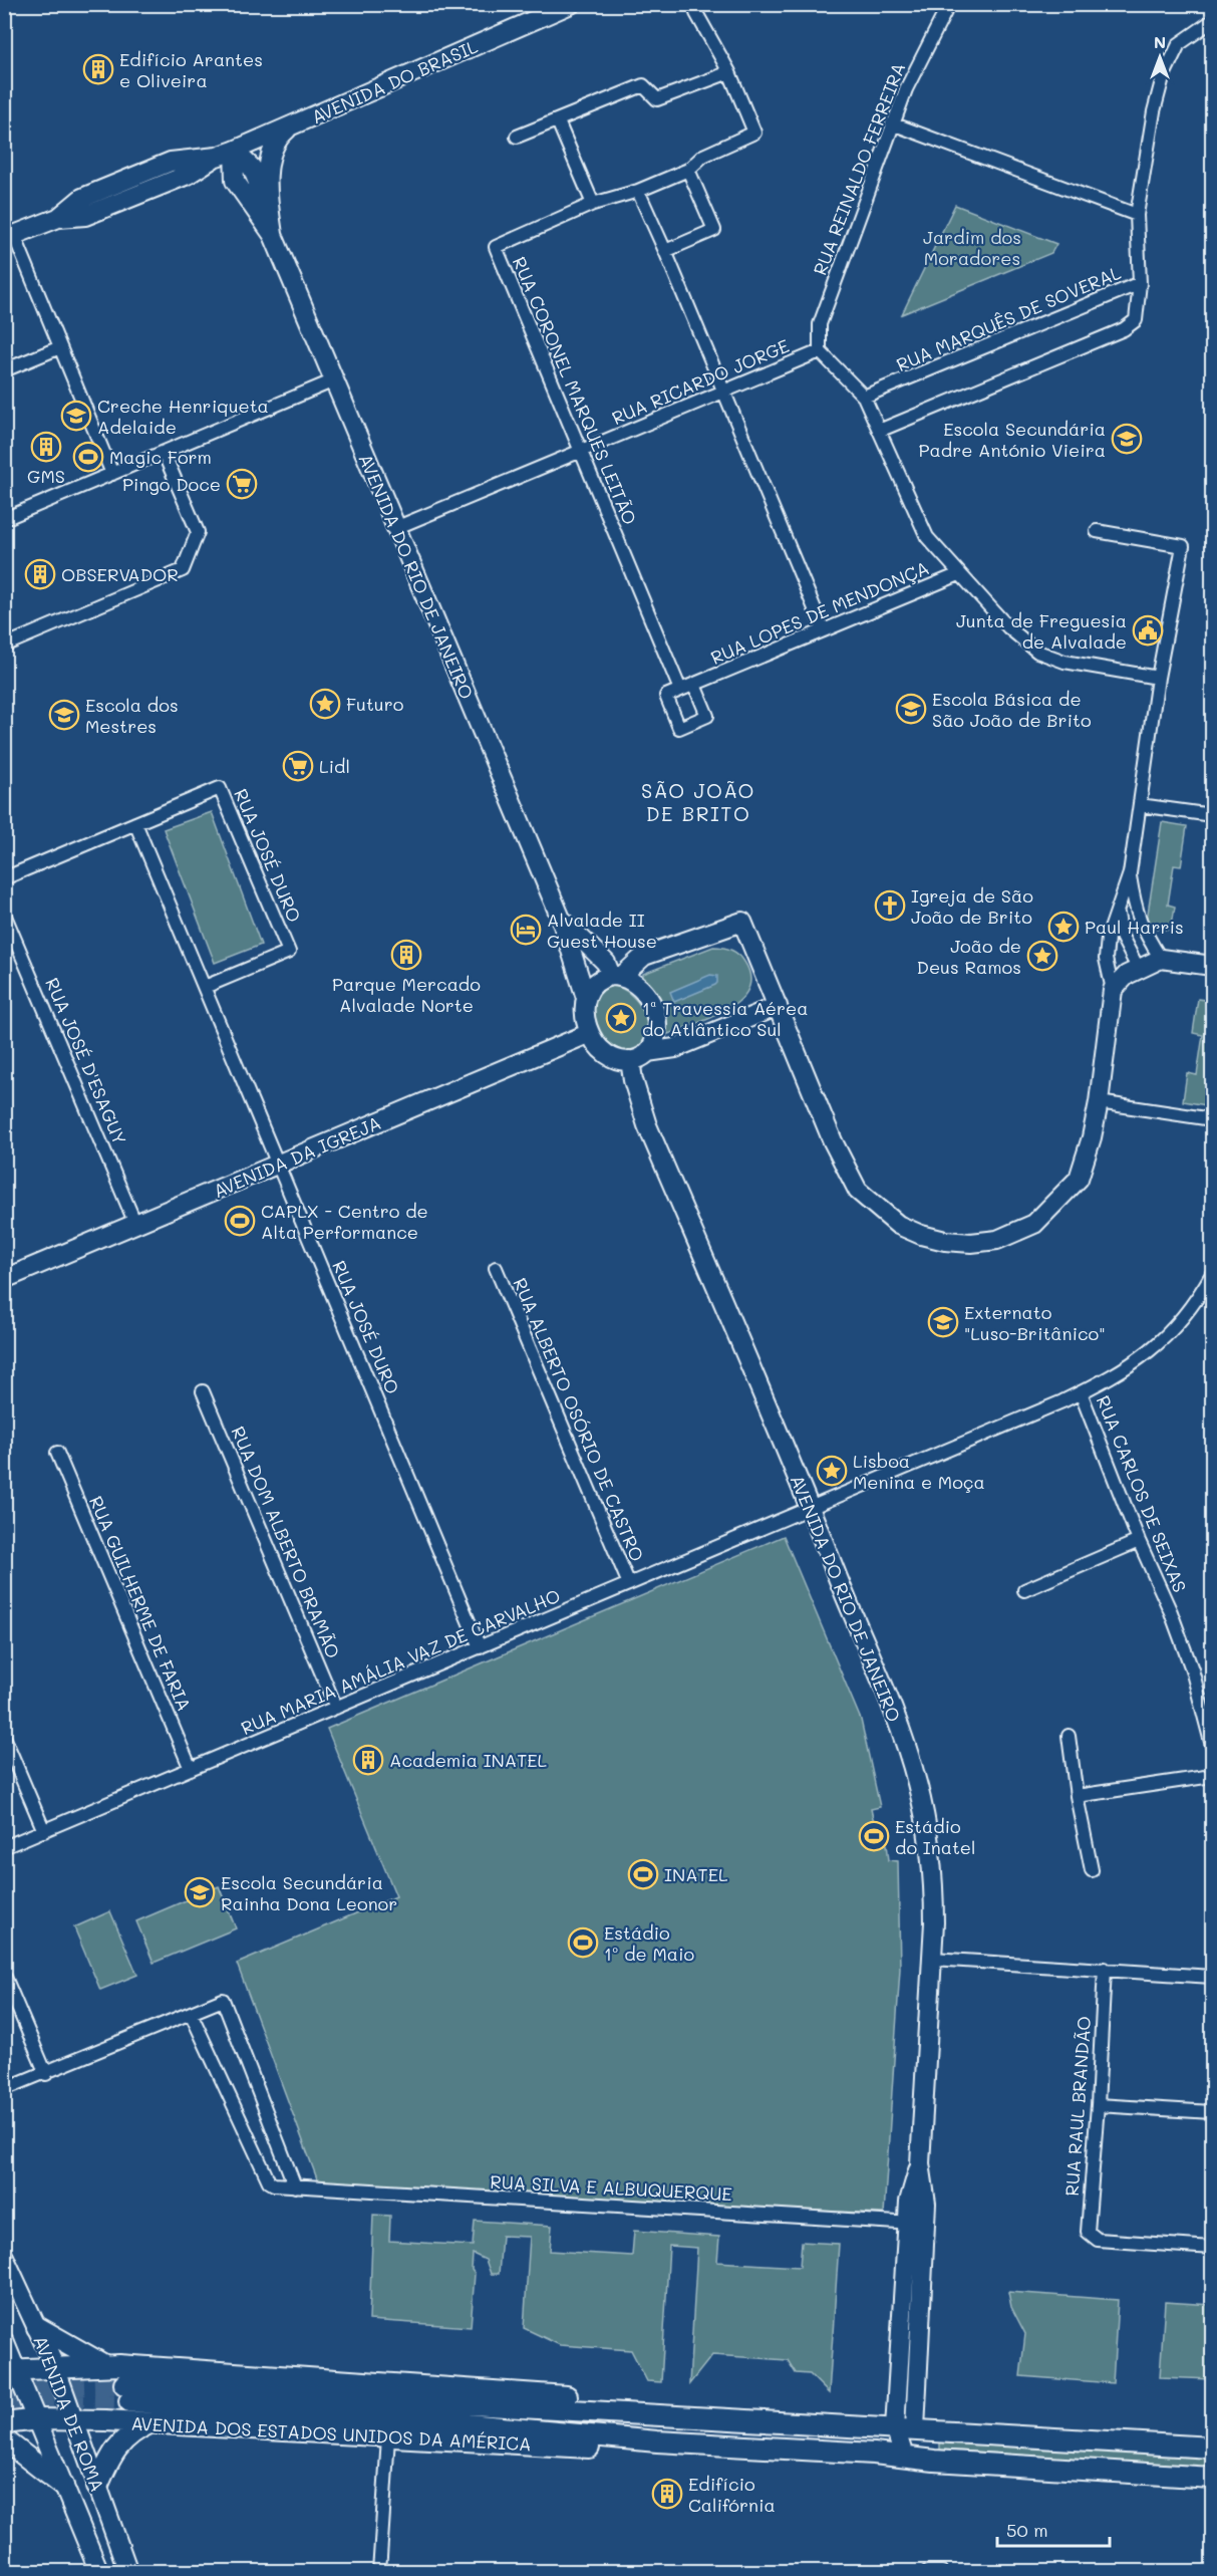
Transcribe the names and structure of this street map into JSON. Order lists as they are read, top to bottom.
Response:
{
  "streets": {
    "main road": ["AVENIDA DOS ESTADOS UNIDOS DA AMÉRICA"],
    "street": [
      "AVENIDA DO BRASIL",
      "RUA REINALDO FERREIRA",
      "RUA MARQUÊS DE SOVERAL",
      "RUA RICARDO JORGE",
      "RUA CORONEL MARQUES LEITÃO",
      "AVENIDA DO RIO DE JANEIRO",
      "RUA LOPES DE MENDONÇA",
      "RUA JOSÉ DURO",
      "RUA JOSÉ D'ESAGUY",
      "AVENIDA DA IGREJA",
      "RUA ALBERTO OSÓRIO DE CASTRO",
      "RUA CARLOS DE SEIXAS",
      "RUA DOM ALBERTO BRAMÃO",
      "RUA GUILHERME DE FARIA",
      "RUA MARIA AMÁLIA VAZ DE CARVALHO",
      "RUA RAUL BRANDÃO",
      "RUA SILVA E ALBUQUERQUE",
      "AVENIDA DE ROMA"
    ]
  },
  "crossings": [
    ["AVENIDA DO BRASIL", "AVENIDA DO RIO DE JANEIRO"],
    ["RUA REINALDO FERREIRA", "RUA RICARDO JORGE"],
    ["RUA RICARDO JORGE", "RUA CORONEL MARQUES LEITÃO"],
    ["RUA RICARDO JORGE", "AVENIDA DO RIO DE JANEIRO"],
    ["RUA CORONEL MARQUES LEITÃO", "RUA LOPES DE MENDONÇA"],
    ["AVENIDA DO RIO DE JANEIRO", "AVENIDA DA IGREJA"],
    ["AVENIDA DO RIO DE JANEIRO", "RUA MARIA AMÁLIA VAZ DE CARVALHO"],
    ["AVENIDA DO RIO DE JANEIRO", "RUA SILVA E ALBUQUERQUE"],
    ["RUA JOSÉ DURO", "AVENIDA DA IGREJA"],
    ["RUA JOSÉ DURO", "RUA MARIA AMÁLIA VAZ DE CARVALHO"],
    ["RUA JOSÉ D'ESAGUY", "AVENIDA DA IGREJA"],
    ["RUA ALBERTO OSÓRIO DE CASTRO", "RUA MARIA AMÁLIA VAZ DE CARVALHO"],
    ["RUA CARLOS DE SEIXAS", "RUA MARIA AMÁLIA VAZ DE CARVALHO"],
    ["RUA DOM ALBERTO BRAMÃO", "RUA MARIA AMÁLIA VAZ DE CARVALHO"],
    ["RUA GUILHERME DE FARIA", "RUA MARIA AMÁLIA VAZ DE CARVALHO"],
    ["AVENIDA DE ROMA", "AVENIDA DOS ESTADOS UNIDOS DA AMÉRICA"]
  ],
  "districts": ["SÃO JOÃO DE BRITO"],
  "parks": ["Jardim dos Moradores"],
  "places": {
    "building": [
      "Edifício Arantes e Oliveira",
      "GMS",
      "OBSERVADOR",
      "Parque Mercado Alvalade Norte",
      "Academia INATEL",
      "Edifício Califórnia"
    ],
    "school or university": [
      "Creche Henriqueta Adelaide",
      "Escola Secundária Padre António Vieira",
      "Escola Básica de São João de Brito",
      "Escola dos Mestres",
      "Externato \"Luso-Britânico\"",
      "Escola Secundária Rainha Dona Leonor"
    ],
    "sports": [
      "Magic Form",
      "CAPLX - Centro de Alta Performance",
      "Estádio do Inatel",
      "INATEL",
      "Estádio 1º de Maio"
    ],
    "supermarket": ["Pingo Doce", "Lidl"],
    "public building": ["Junta de Freguesia de Alvalade"],
    "place": [
      "Futuro",
      "Paul Harris",
      "João de Deus Ramos",
      "1ª Travessia Aérea do Atlântico Sul",
      "Lisboa Menina e Moça"
    ],
    "church": ["Igreja de São João de Brito"],
    "hotel": ["Alvalade II Guest House"]
  },
  "scale_bar": "50 m",
  "north": "top"
}
